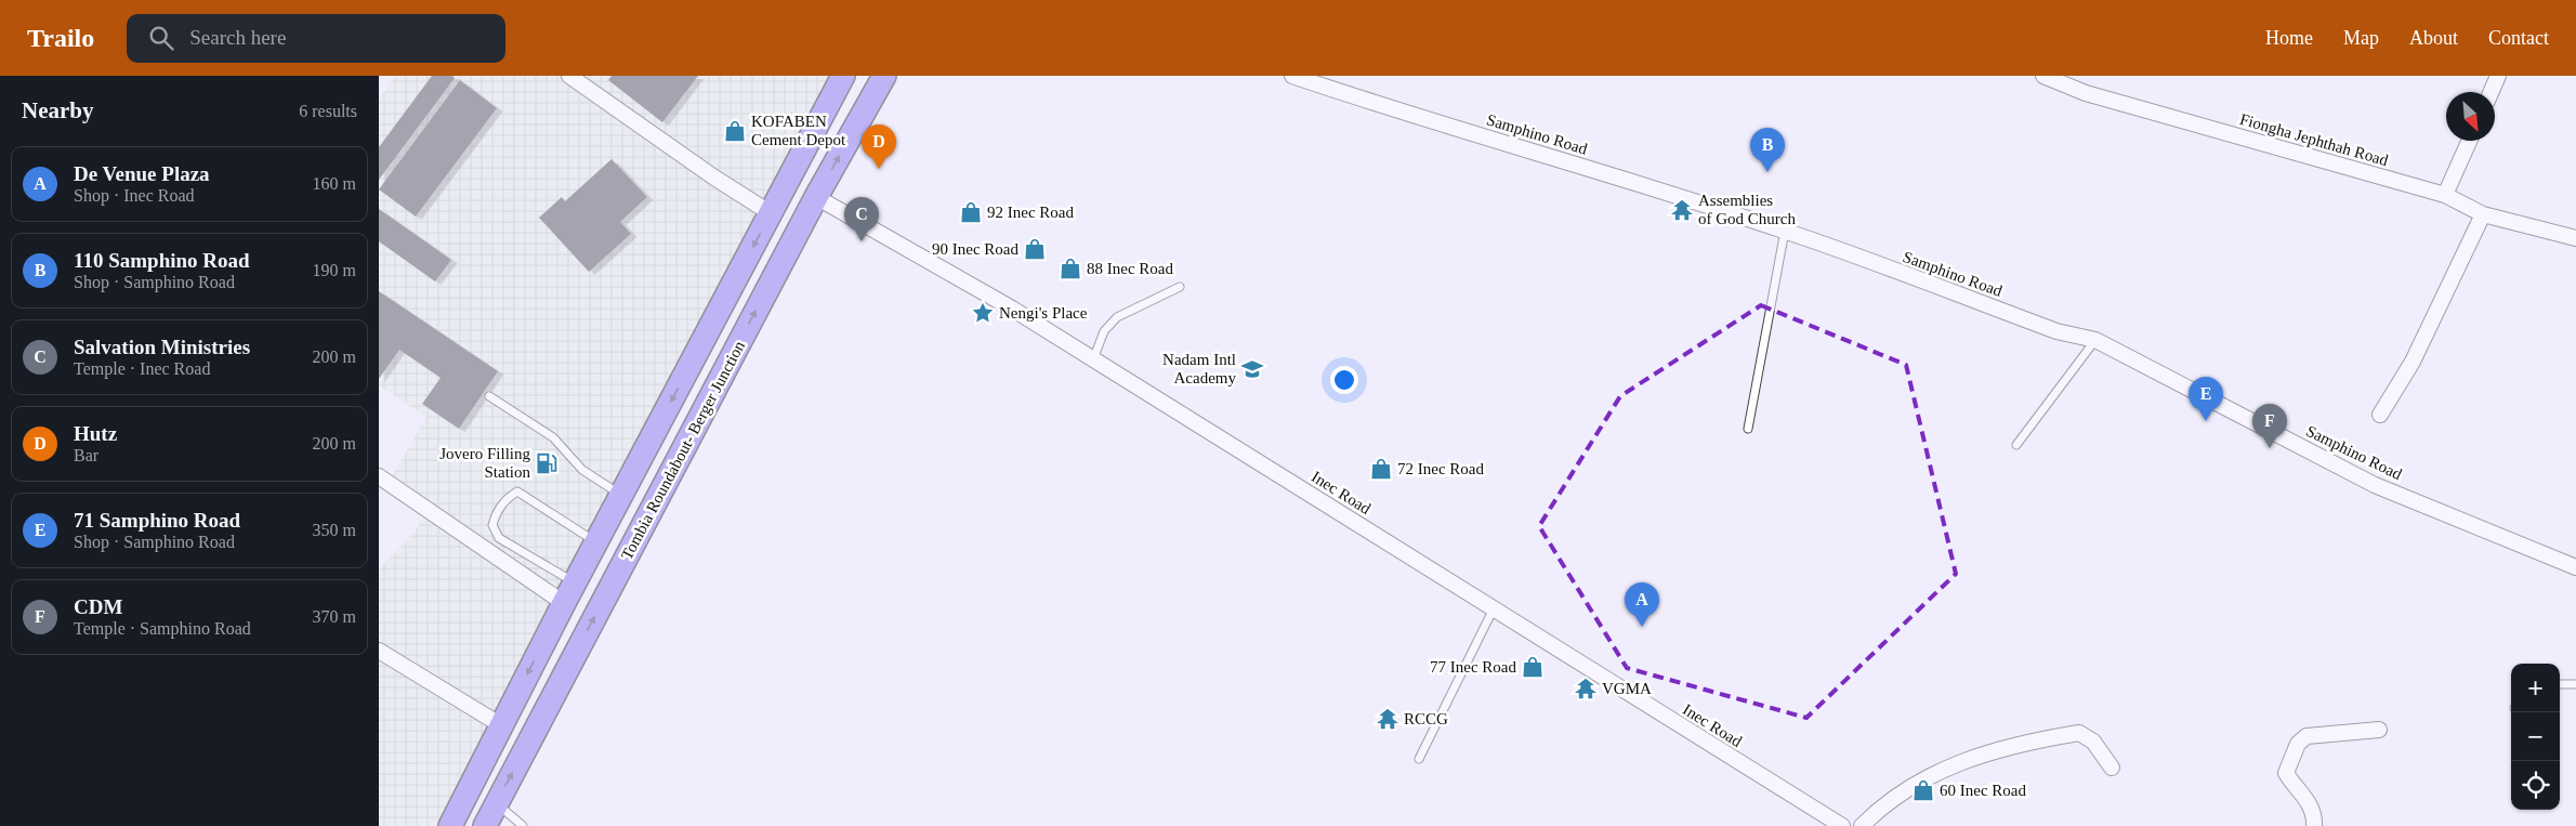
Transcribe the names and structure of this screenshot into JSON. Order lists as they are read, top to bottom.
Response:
{
  "streets": {
    "main road": ["Tombia Roundabout- Berger Junction"],
    "street": ["Samphino Road", "Fiongha Jephthah Road", "Inec Road"]
  },
  "crossings": [
    ["Tombia Roundabout- Berger Junction", "Inec Road"]
  ],
  "places": {
    "shop": [
      "KOFABEN Cement Depot",
      "92 Inec Road",
      "90 Inec Road",
      "88 Inec Road",
      "72 Inec Road",
      "77 Inec Road",
      "60 Inec Road"
    ],
    "temple": ["Assemblies of God Church", "VGMA", "RCCG"],
    "place": ["Nengi's Place"],
    "school or university": ["Nadam Intl Academy"],
    "fuel station": ["Jovero Filling Station"]
  },
  "north": "bottom right",
  "page": {
    "header": "Trailo",
    "search": "Search here",
    "nav": [
      "Home",
      "Map",
      "About",
      "Contact"
    ],
    "heading": ["Nearby", "6 results"],
    "pins": [
      "D",
      "B",
      "C",
      "E",
      "F",
      "A"
    ],
    "list": [
      {
        "mark": "A",
        "name": "De Venue Plaza",
        "note": "Shop · Inec Road",
        "value": "160 m"
      },
      {
        "mark": "B",
        "name": "110 Samphino Road",
        "note": "Shop · Samphino Road",
        "value": "190 m"
      },
      {
        "mark": "C",
        "name": "Salvation Ministries",
        "note": "Temple · Inec Road",
        "value": "200 m"
      },
      {
        "mark": "D",
        "name": "Hutz",
        "note": "Bar",
        "value": "200 m"
      },
      {
        "mark": "E",
        "name": "71 Samphino Road",
        "note": "Shop · Samphino Road",
        "value": "350 m"
      },
      {
        "mark": "F",
        "name": "CDM",
        "note": "Temple · Samphino Road",
        "value": "370 m"
      }
    ],
    "map_buttons": ["+", "−"]
  }
}
